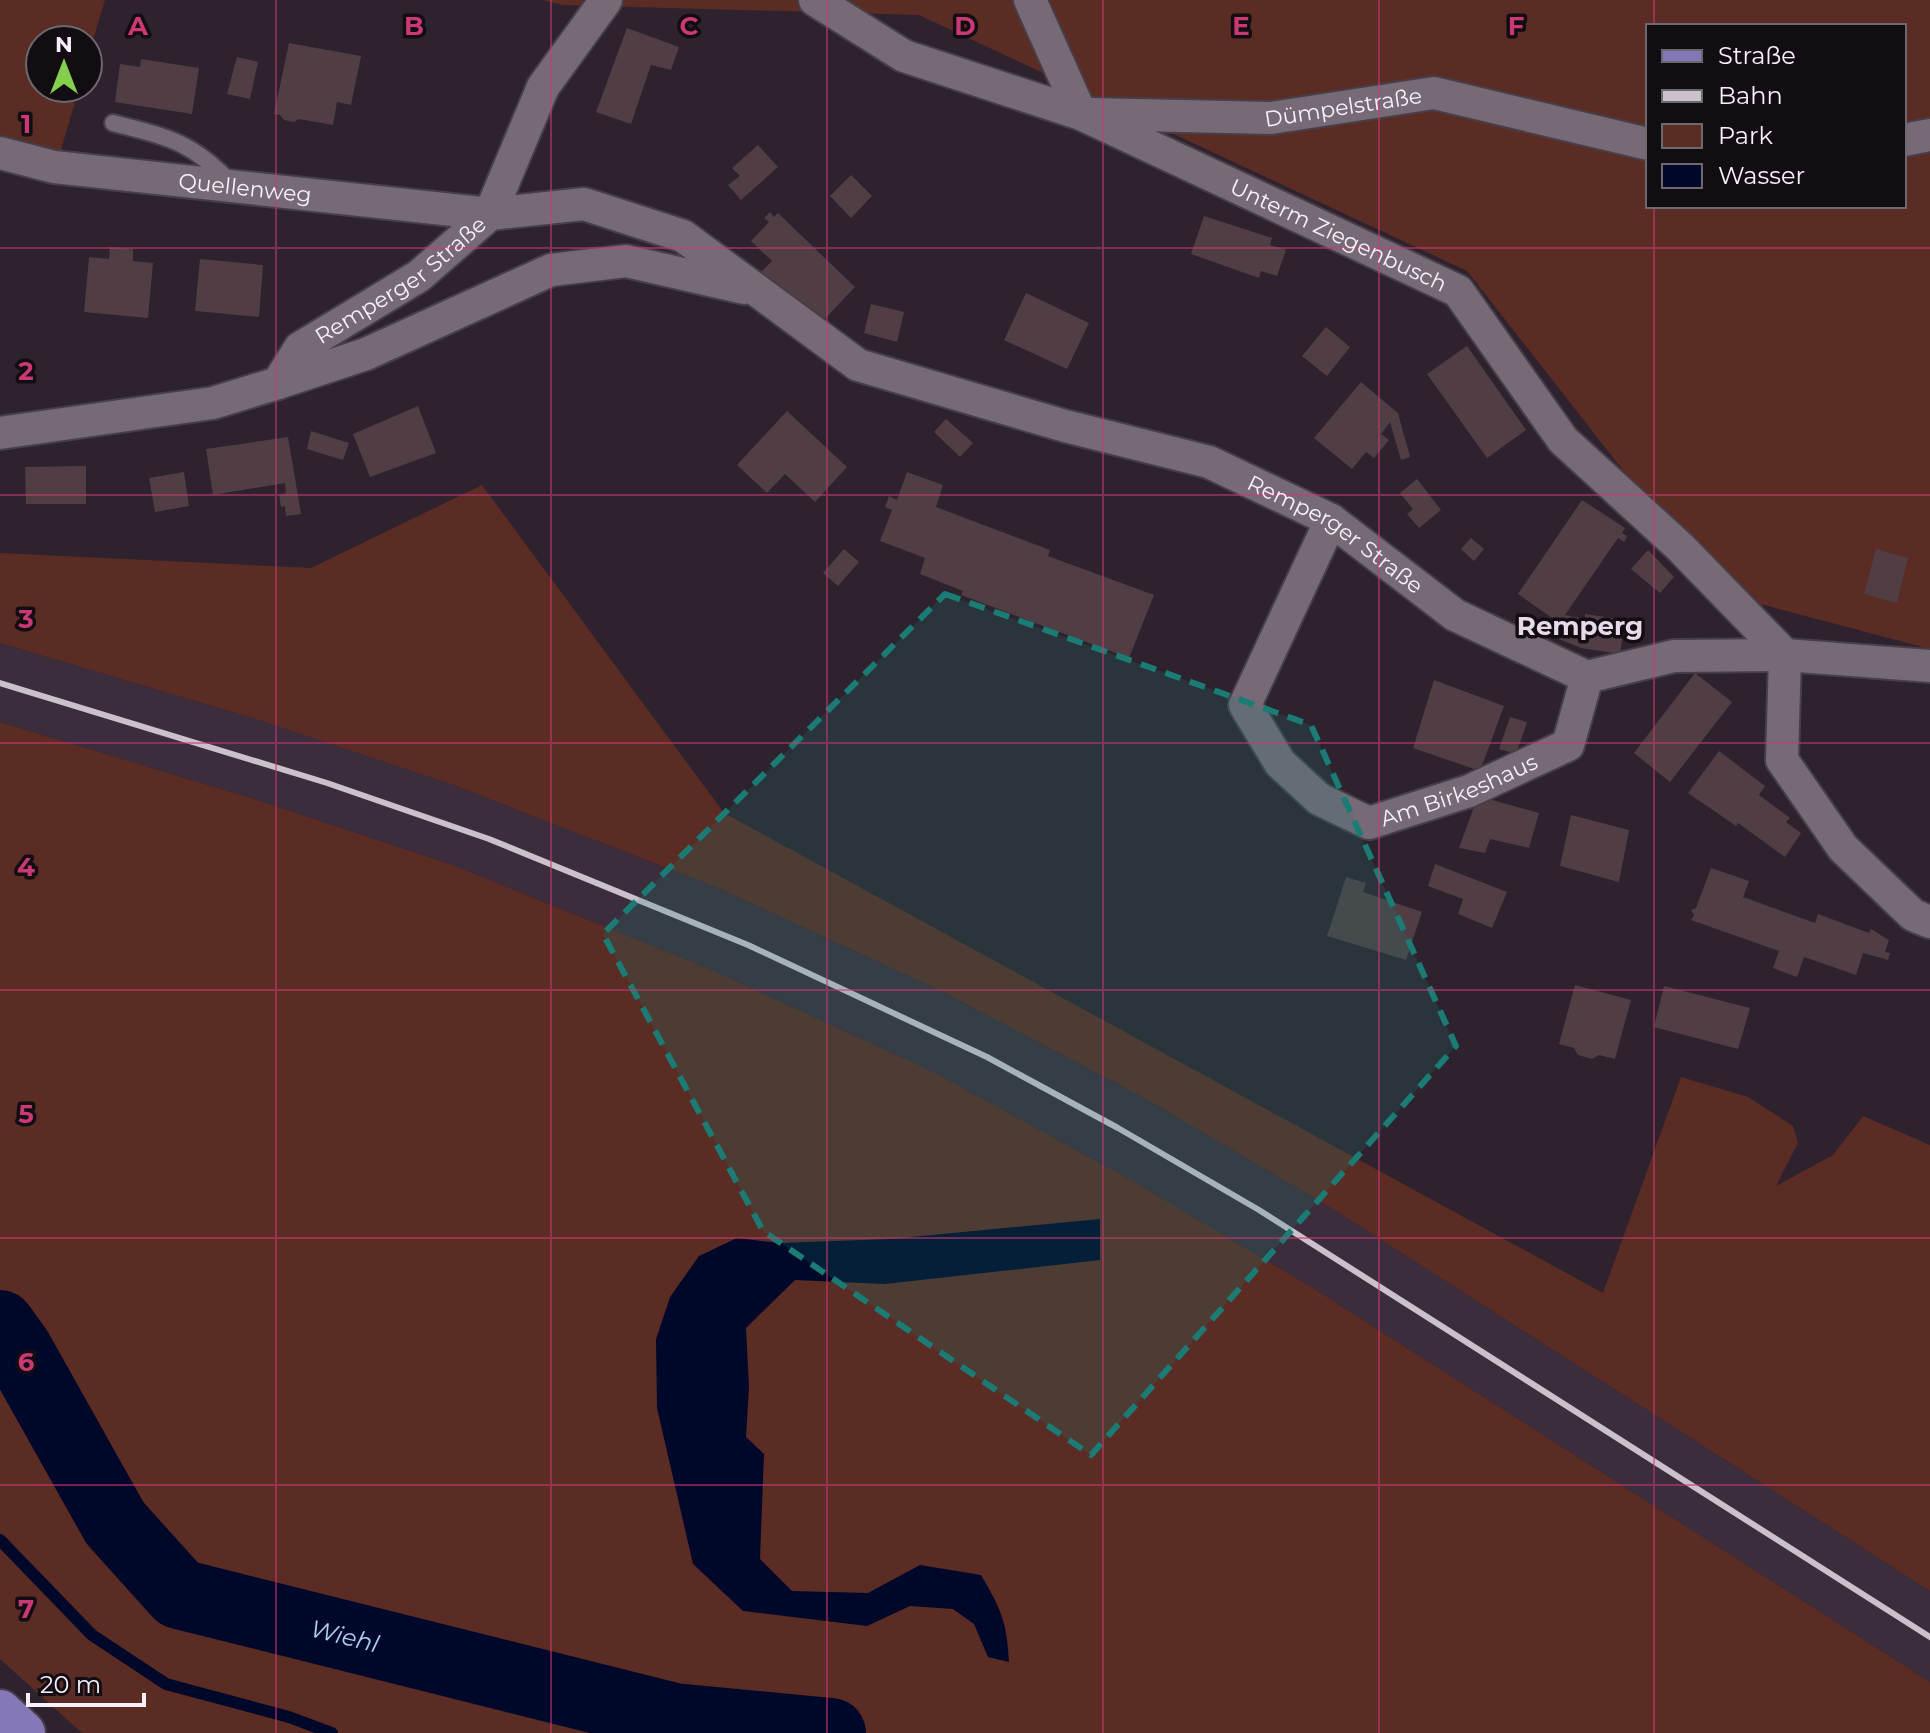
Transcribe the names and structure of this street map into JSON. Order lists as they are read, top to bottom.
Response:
{
  "streets": {
    "street": [
      "Dümpelstraße",
      "Quellenweg",
      "Unterm Ziegenbusch",
      "Remperger Straße",
      "Am Birkeshaus"
    ]
  },
  "crossings": [
    ["Dümpelstraße", "Unterm Ziegenbusch"],
    ["Quellenweg", "Remperger Straße"],
    ["Remperger Straße", "Am Birkeshaus"]
  ],
  "districts": ["Remperg"],
  "water": ["Wiehl"],
  "legend": [
    "Straße",
    "Bahn",
    "Park",
    "Wasser"
  ],
  "scale_bar": "20 m",
  "north": "top",
  "grid": {
    "columns": [
      "A",
      "B",
      "C",
      "D",
      "E",
      "F"
    ],
    "rows": [
      "1",
      "2",
      "3",
      "4",
      "5",
      "6",
      "7"
    ]
  }
}
